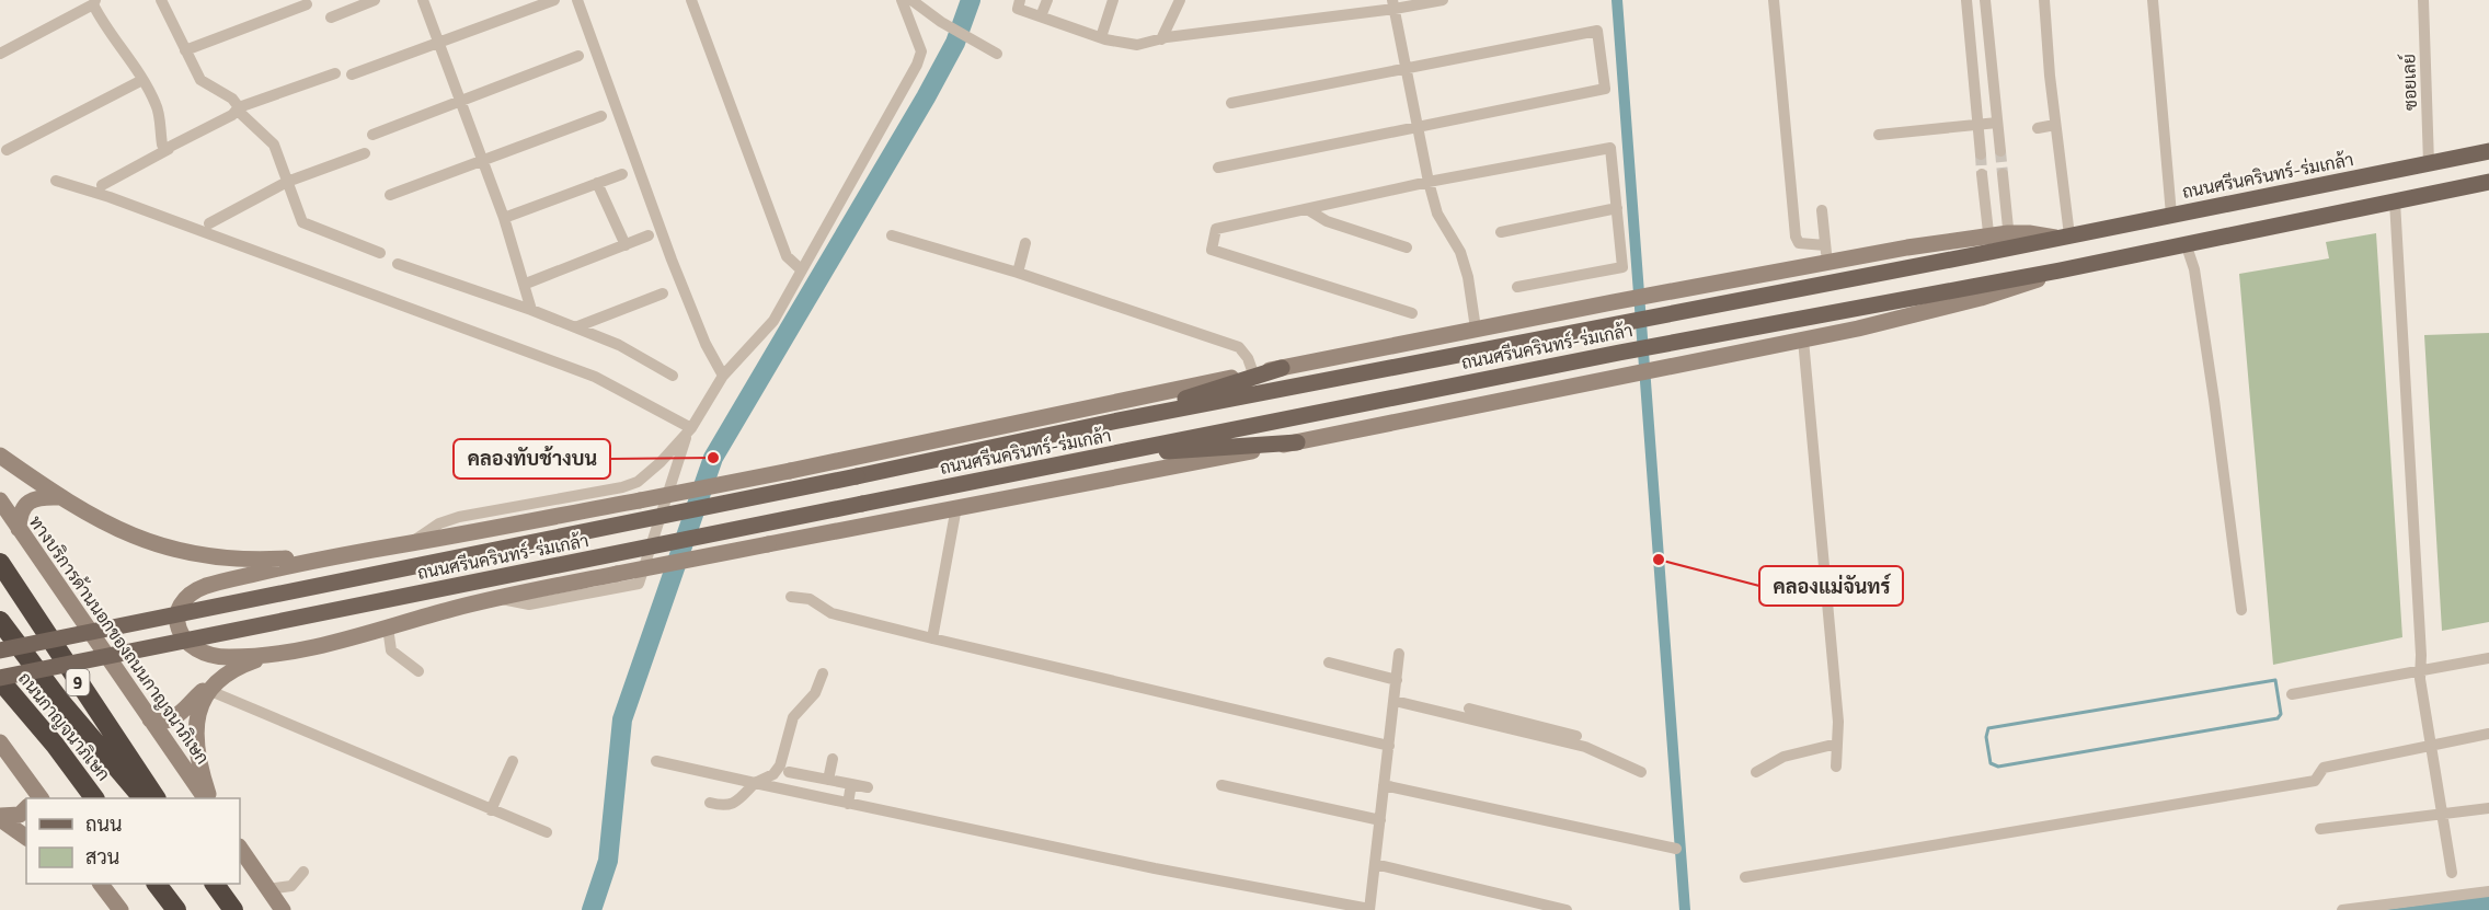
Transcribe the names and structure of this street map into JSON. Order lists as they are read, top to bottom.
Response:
{
  "streets": {
    "highway": ["9", "ถนนกาญจนาภิเษก"],
    "main road": ["ถนนศรีนครินทร์-ร่มเกล้า", "ทางบริการด้านนอกของถนนกาญจนาภิเษก"],
    "street": ["ซอยเลย์"]
  },
  "crossings": [
    ["ซอยเลย์", "ถนนศรีนครินทร์-ร่มเกล้า"],
    ["ถนนศรีนครินทร์-ร่มเกล้า", "ถนนกาญจนาภิเษก"]
  ],
  "places": ["คลองทับช้างบน", "คลองแม่จันทร์"],
  "legend": ["ถนน", "สวน"]
}
